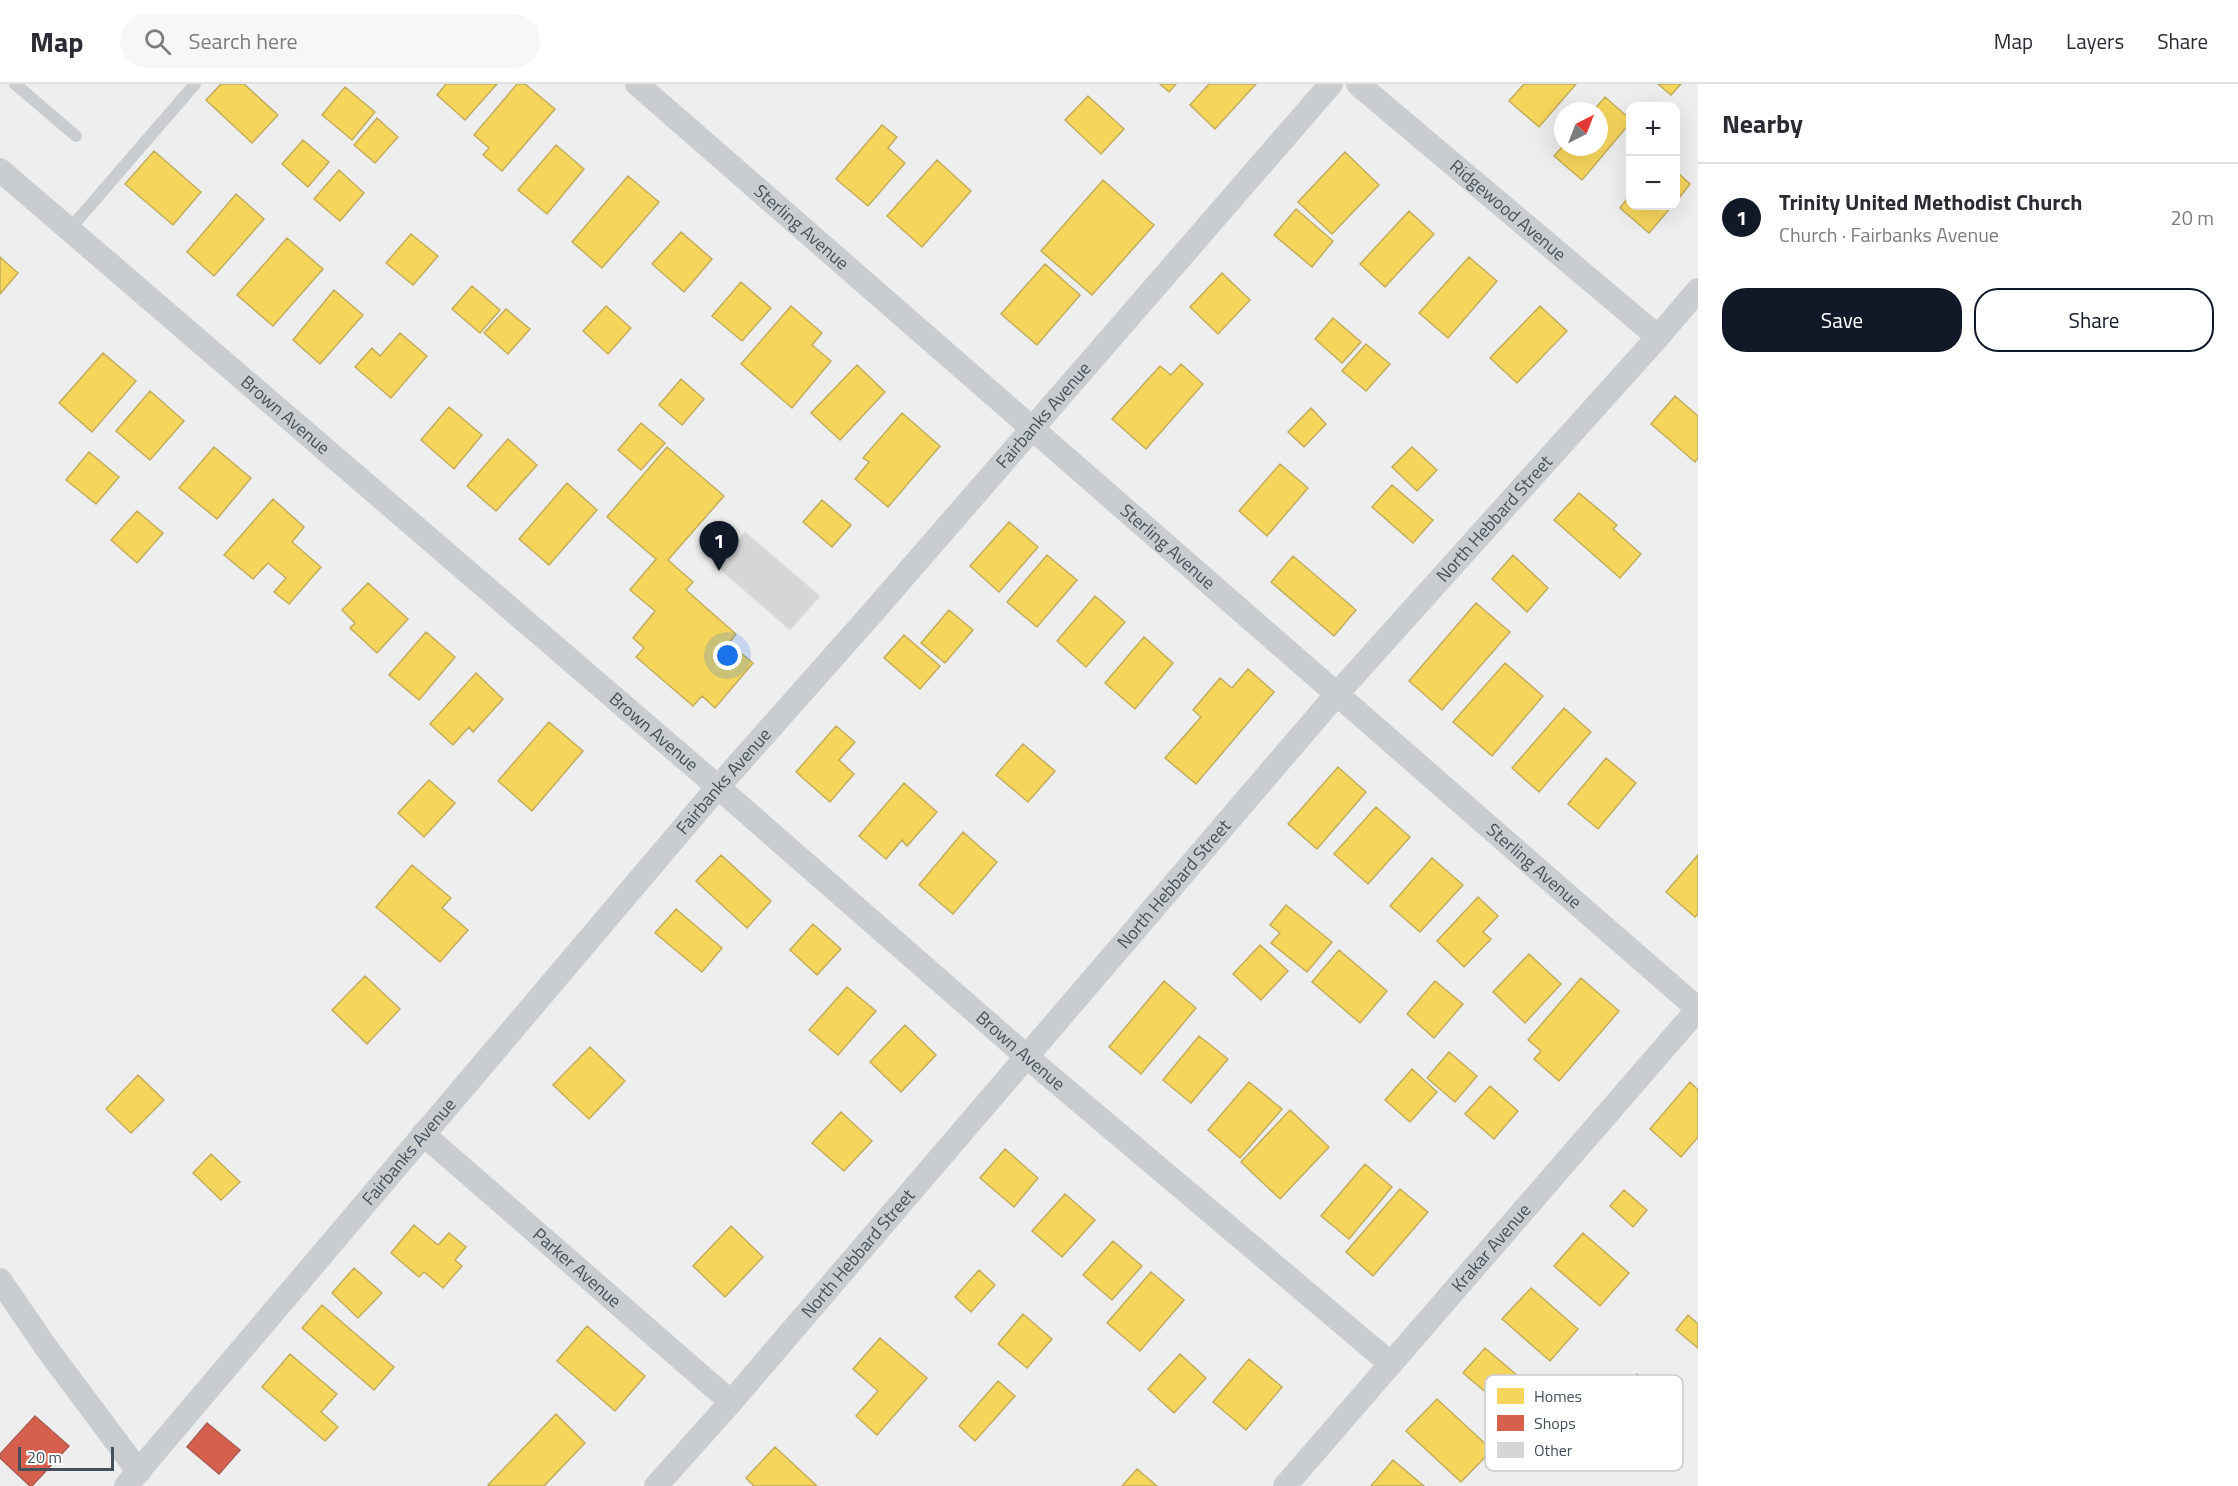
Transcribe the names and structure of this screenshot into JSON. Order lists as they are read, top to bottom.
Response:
{
  "streets": {
    "street": [
      "Ridgewood Avenue",
      "Sterling Avenue",
      "Brown Avenue",
      "Fairbanks Avenue",
      "North Hebbard Street",
      "Krakar Avenue",
      "Parker Avenue"
    ]
  },
  "crossings": [
    ["Ridgewood Avenue", "North Hebbard Street"],
    ["Sterling Avenue", "Fairbanks Avenue"],
    ["Sterling Avenue", "North Hebbard Street"],
    ["Sterling Avenue", "Krakar Avenue"],
    ["Brown Avenue", "Fairbanks Avenue"],
    ["Brown Avenue", "North Hebbard Street"],
    ["Brown Avenue", "Krakar Avenue"],
    ["Fairbanks Avenue", "Parker Avenue"],
    ["North Hebbard Street", "Parker Avenue"]
  ],
  "legend": ["Homes", "Shops", "Other"],
  "scale_bar": "20 m",
  "north": "top right",
  "page": {
    "header": "Map",
    "search": "Search here",
    "nav": ["Map", "Layers", "Share"],
    "heading": "Nearby",
    "map_buttons": ["+", "−"],
    "list": [
      {
        "mark": "1",
        "name": "Trinity United Methodist Church",
        "note": "Church · Fairbanks Avenue",
        "value": "20 m"
      }
    ],
    "buttons": ["Save", "Share"],
    "pins": "1",
    "scale": "20 m"
  }
}
